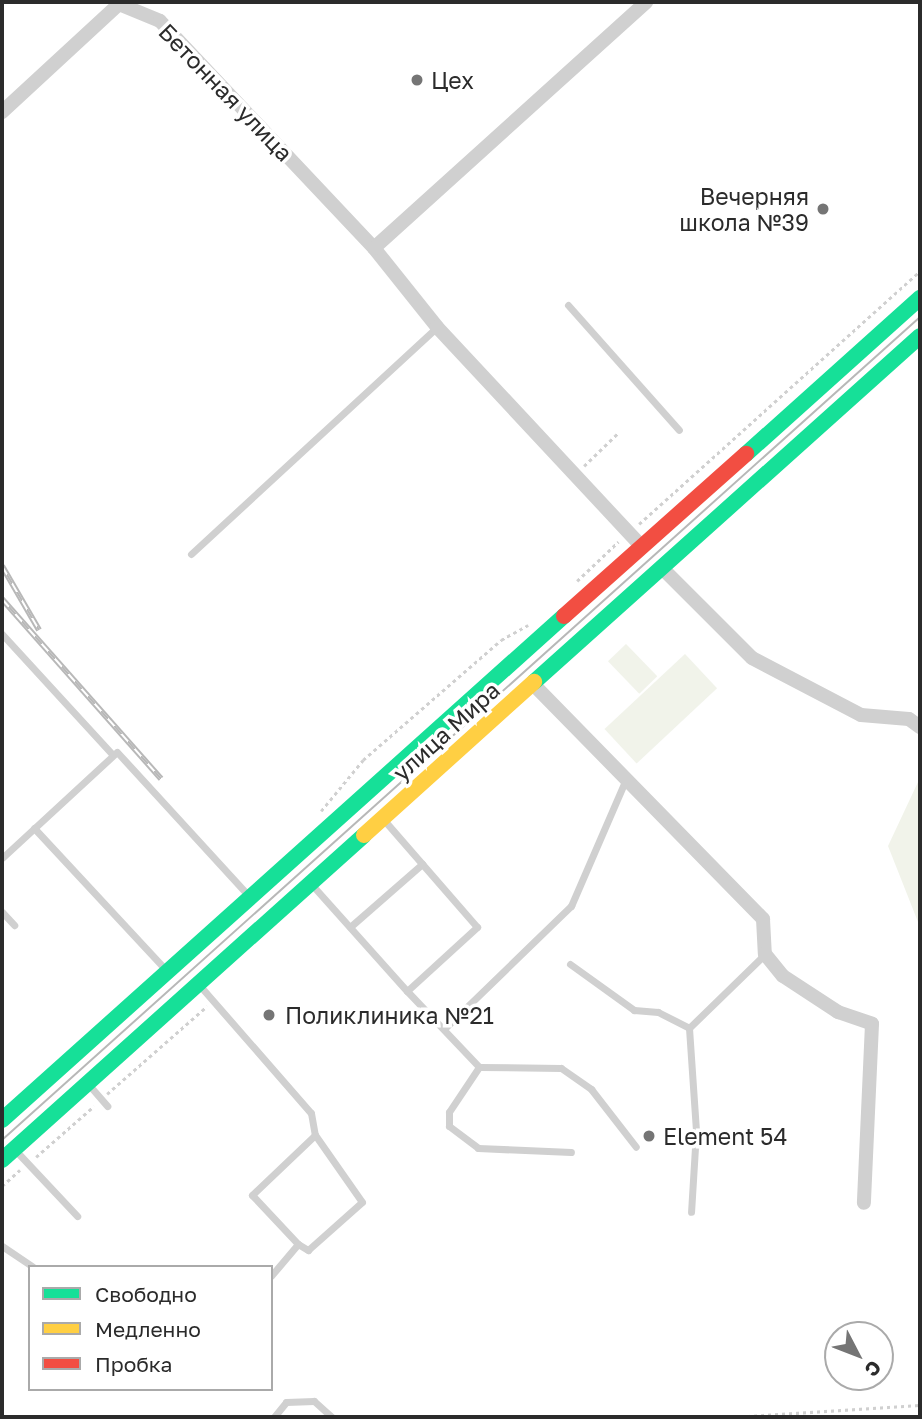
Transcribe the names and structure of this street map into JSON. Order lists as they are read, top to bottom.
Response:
{
  "streets": {
    "street": ["Бетонная улица", "улица Мира"]
  },
  "crossings": [
    ["Бетонная улица", "улица Мира"]
  ],
  "places": [
    "Цех",
    "Вечерняя школа №39",
    "Поликлиника №21",
    "Element 54"
  ],
  "legend": ["Свободно", "Медленно", "Пробка"],
  "north": "bottom right"
}
